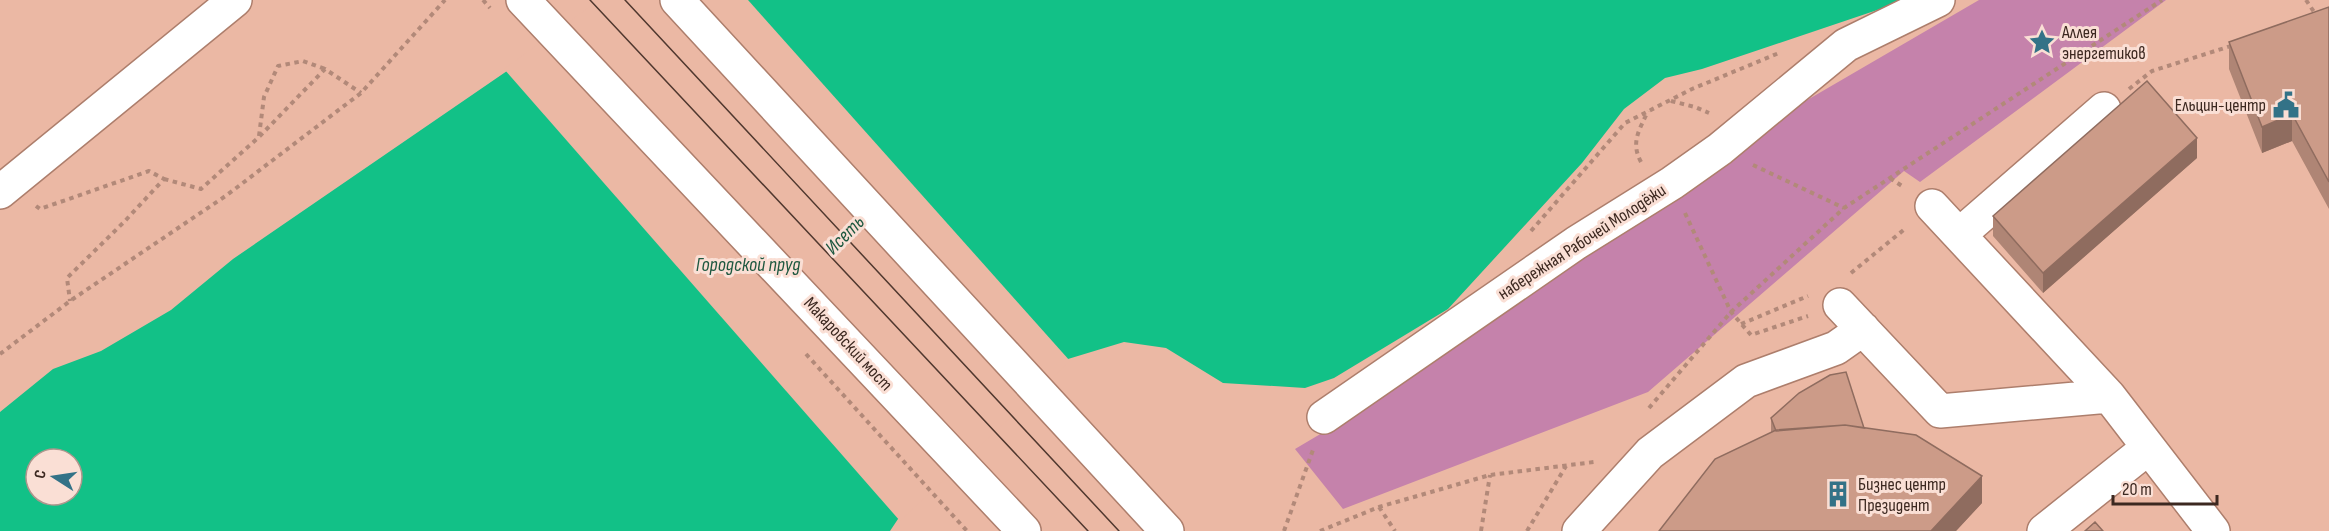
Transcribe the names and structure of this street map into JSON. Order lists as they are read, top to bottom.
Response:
{
  "streets": {
    "main road": ["набережная Рабочей Молодёжи", "Макаровский мост"]
  },
  "water": ["Исеть", "Городской пруд"],
  "places": {
    "place": ["Аллея энергетиков"],
    "public building": ["Ельцин-центр"],
    "building": ["Бизнес центр Президент"]
  },
  "scale_bar": "20 m",
  "north": "left"
}
